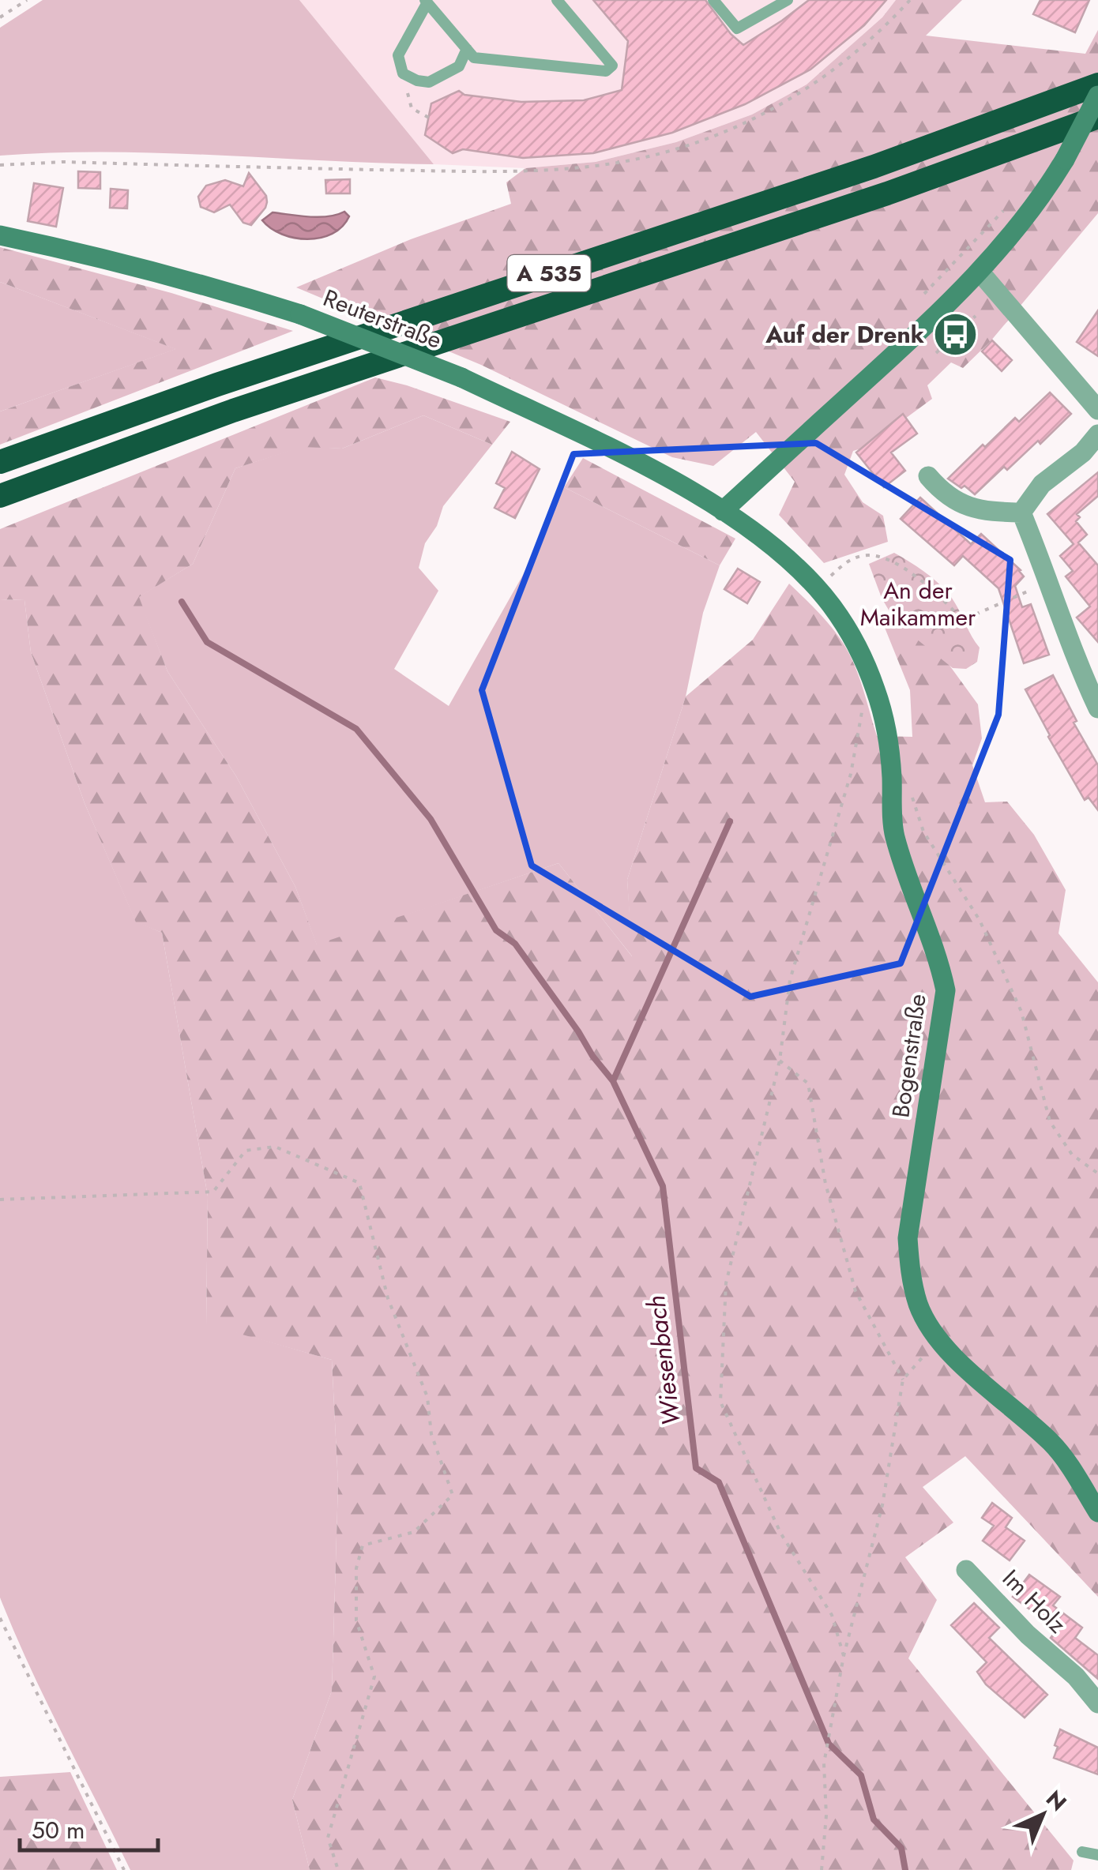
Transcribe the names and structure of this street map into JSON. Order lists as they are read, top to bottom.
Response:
{
  "streets": {
    "highway": ["A 535"],
    "main road": ["Reuterstraße", "Bogenstraße"],
    "street": ["Im Holz"]
  },
  "crossings": [
    ["Reuterstraße", "Bogenstraße"]
  ],
  "water": ["Wiesenbach"],
  "parks": ["An der Maikammer"],
  "places": {
    "bus stop": ["Auf der Drenk"]
  },
  "scale_bar": "50 m",
  "north": "top right"
}
